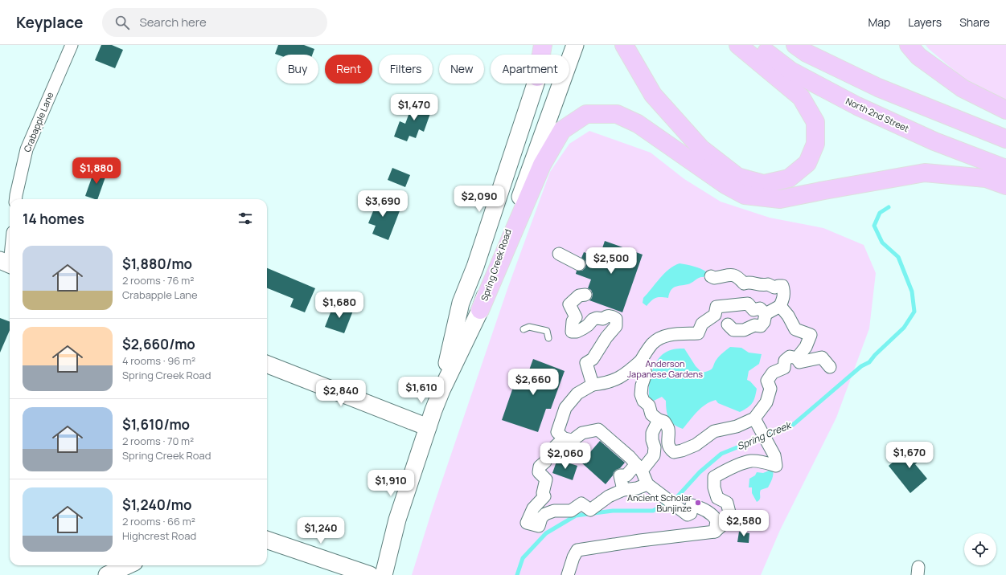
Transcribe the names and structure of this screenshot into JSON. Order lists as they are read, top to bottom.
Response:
{
  "streets": {
    "main road": ["North 2nd Street", "Spring Creek Road"],
    "street": ["Crabapple Lane"]
  },
  "water": ["Spring Creek"],
  "parks": ["Anderson Japanese Gardens"],
  "places": ["Ancient Scholar Bunjinze"],
  "page": {
    "header": "Keyplace",
    "search": "Search here",
    "nav": ["Map", "Layers", "Share"],
    "chip": [
      "Buy",
      "Rent",
      "Filters",
      "New",
      "Apartment"
    ],
    "price": [
      "$1,470",
      "$1,880",
      "$2,090",
      "$3,690",
      "$2,500",
      "$1,680",
      "$2,660",
      "$1,610",
      "$2,840",
      "$1,670",
      "$2,060",
      "$1,910",
      "$2,580",
      "$1,240"
    ],
    "heading": "14 homes",
    "list": [
      {
        "name": "$1,880/mo",
        "note": "2 rooms · 76 m² · Crabapple Lane"
      },
      {
        "name": "$2,660/mo",
        "note": "4 rooms · 96 m² · Spring Creek Road"
      },
      {
        "name": "$1,610/mo",
        "note": "2 rooms · 70 m² · Spring Creek Road"
      },
      {
        "name": "$1,240/mo",
        "note": "2 rooms · 66 m² · Highcrest Road"
      }
    ]
  }
}
